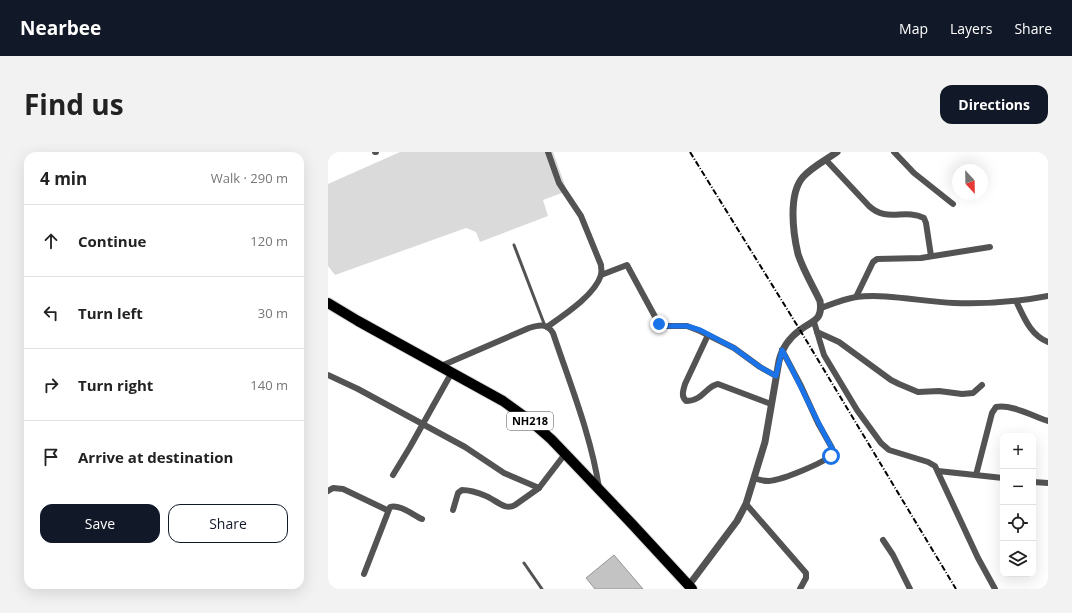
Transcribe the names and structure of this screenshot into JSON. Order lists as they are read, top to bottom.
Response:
{
  "streets": {
    "highway": ["NH218"]
  },
  "north": "bottom",
  "page": {
    "header": "Nearbee",
    "nav": ["Map", "Layers", "Share"],
    "title": "Find us",
    "buttons": [
      "Directions",
      ["Save", "Share"]
    ],
    "heading": ["4 min", "Walk · 290 m"],
    "list": [
      ["Continue", "120 m"],
      ["Turn left", "30 m"],
      ["Turn right", "140 m"],
      "Arrive at destination"
    ],
    "map_buttons": ["+", "−"]
  }
}
